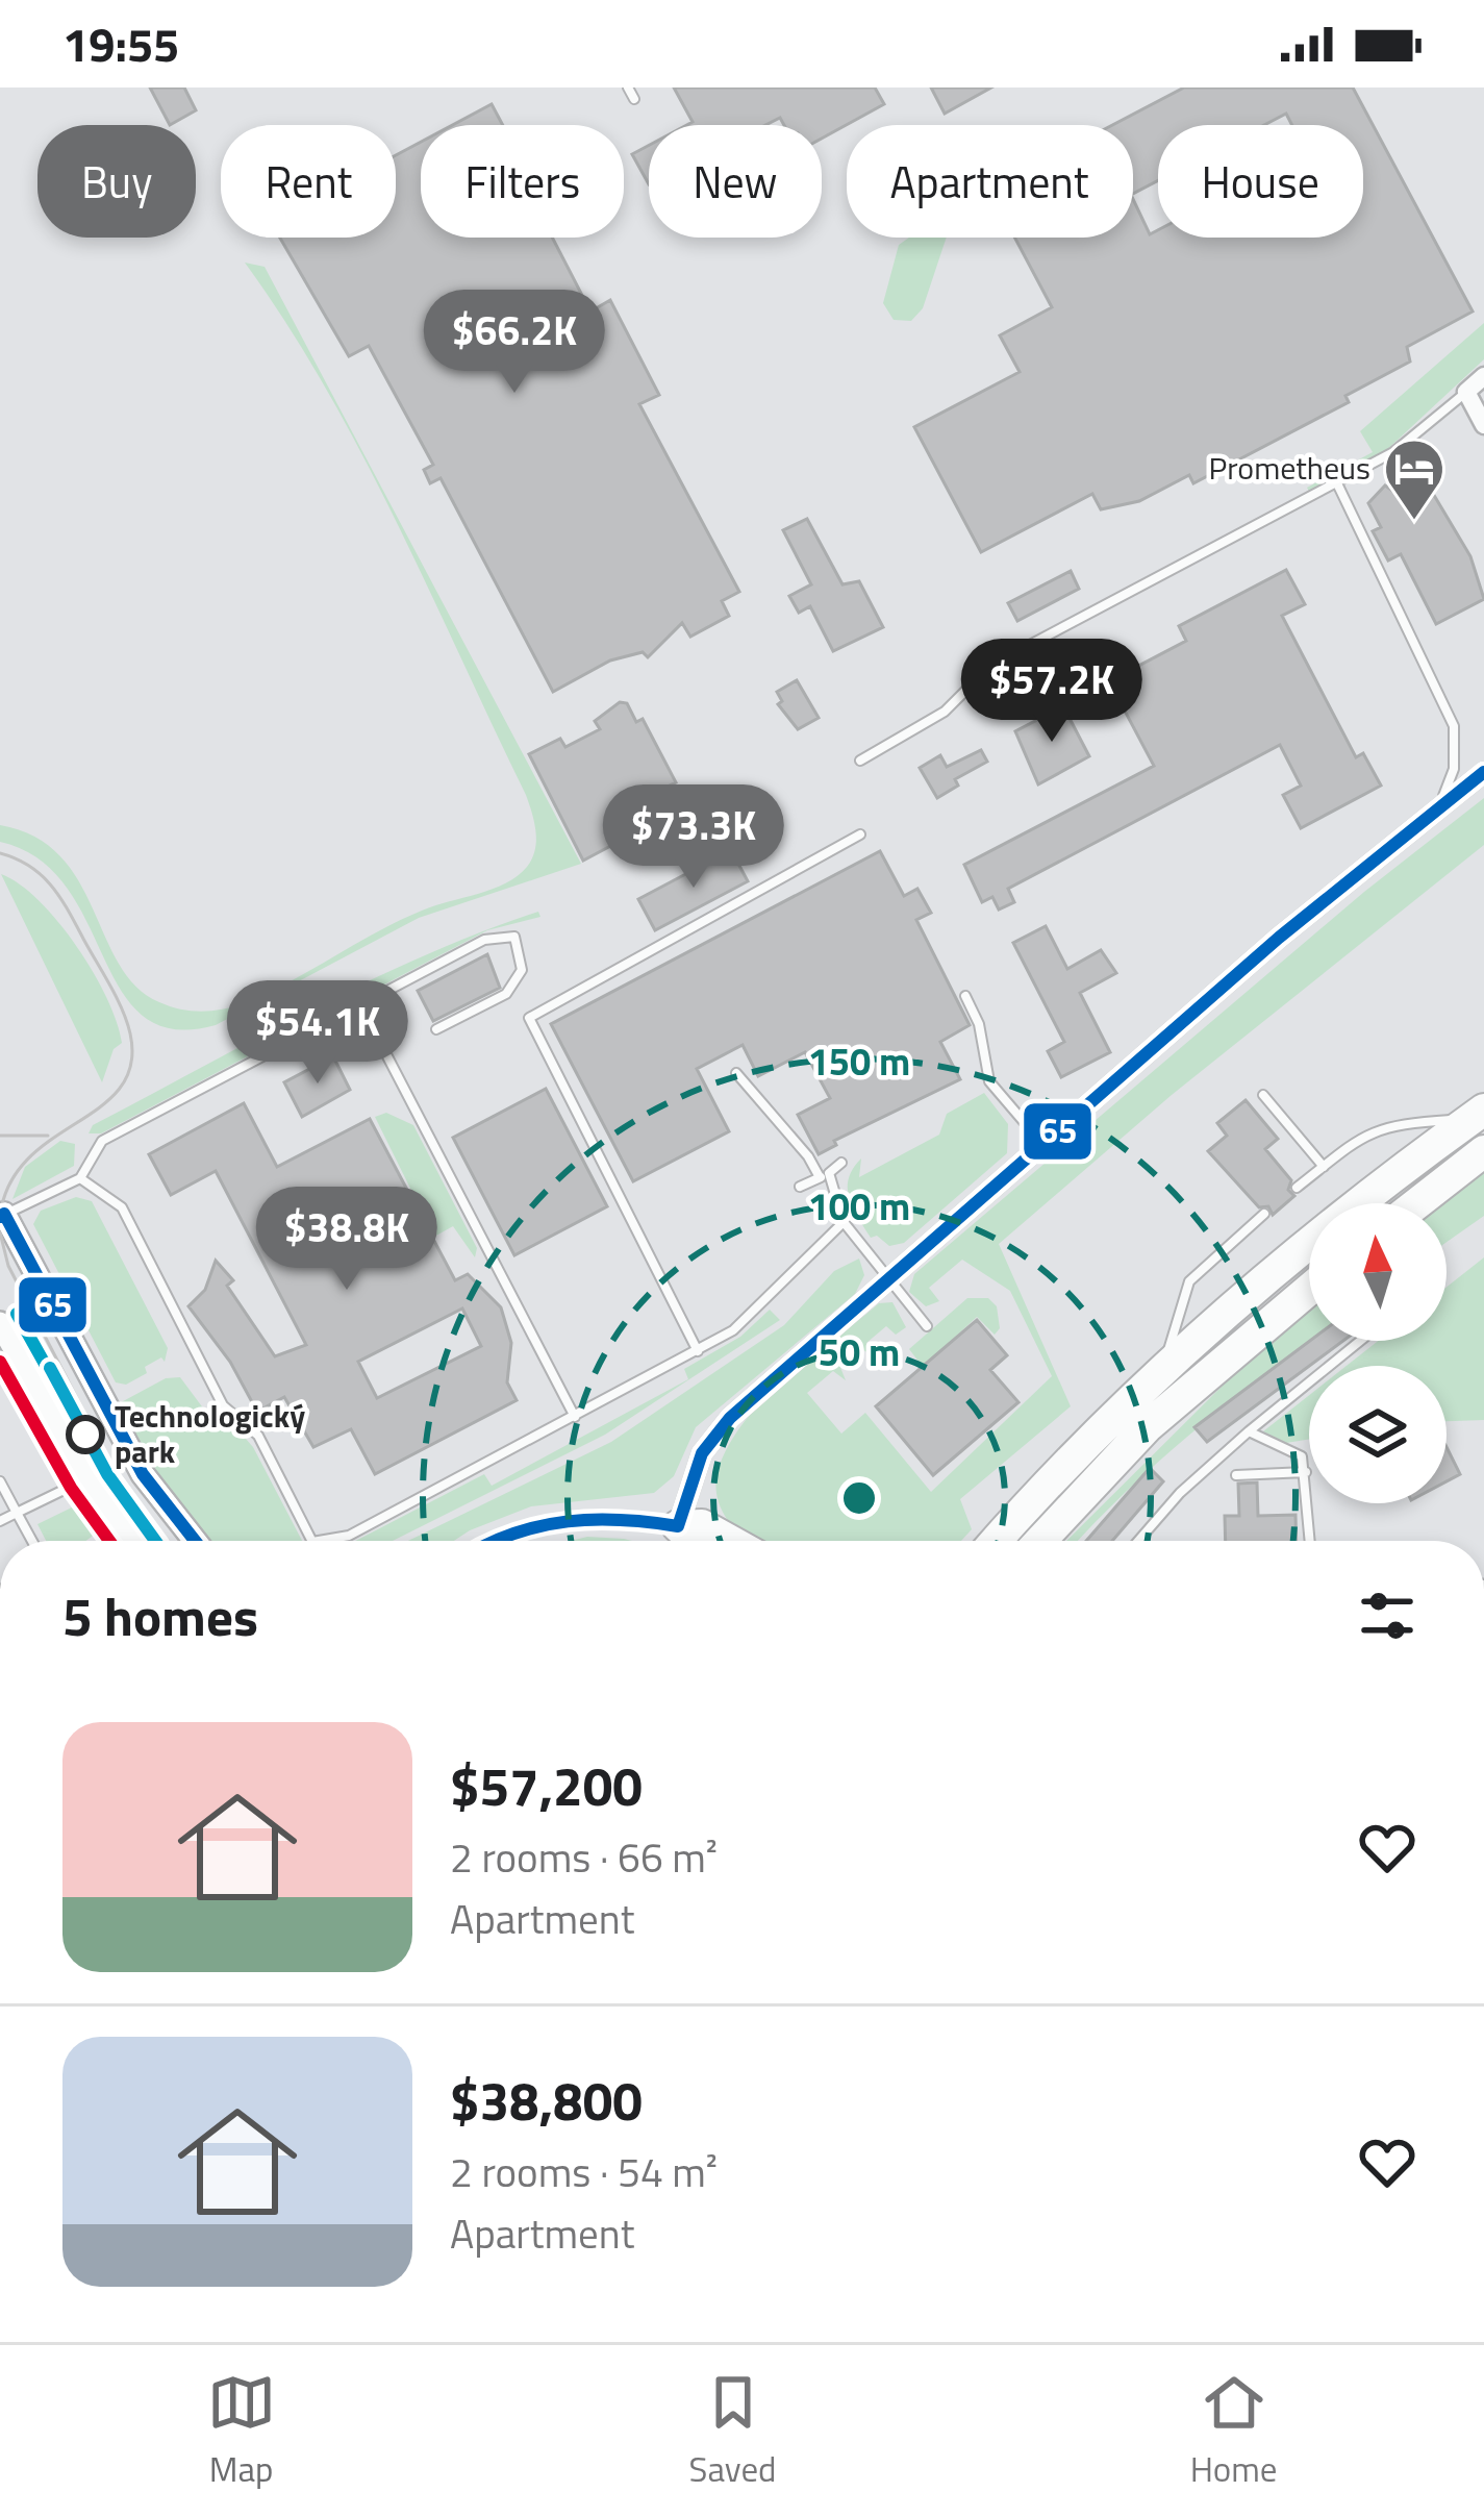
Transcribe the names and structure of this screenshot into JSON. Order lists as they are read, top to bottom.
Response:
{
  "places": {
    "hotel": ["Prometheus"],
    "other": ["Technologický park"]
  },
  "lines": ["transit line 65"],
  "north": "top",
  "page": {
    "status": "19:55",
    "chip": [
      "Buy",
      "Rent",
      "Filters",
      "New",
      "Apartment",
      "House"
    ],
    "price": [
      "$66.2K",
      "$57.2K",
      "$73.3K",
      "$54.1K",
      "$38.8K"
    ],
    "heading": "5 homes",
    "list": [
      {
        "name": "$57,200",
        "note": "2 rooms · 66 m² · Apartment"
      },
      {
        "name": "$38,800",
        "note": "2 rooms · 54 m² · Apartment"
      }
    ],
    "tabs": ["Map", "Saved", "Home"]
  },
  "rings": ["150 m", "100 m", "50 m"]
}
